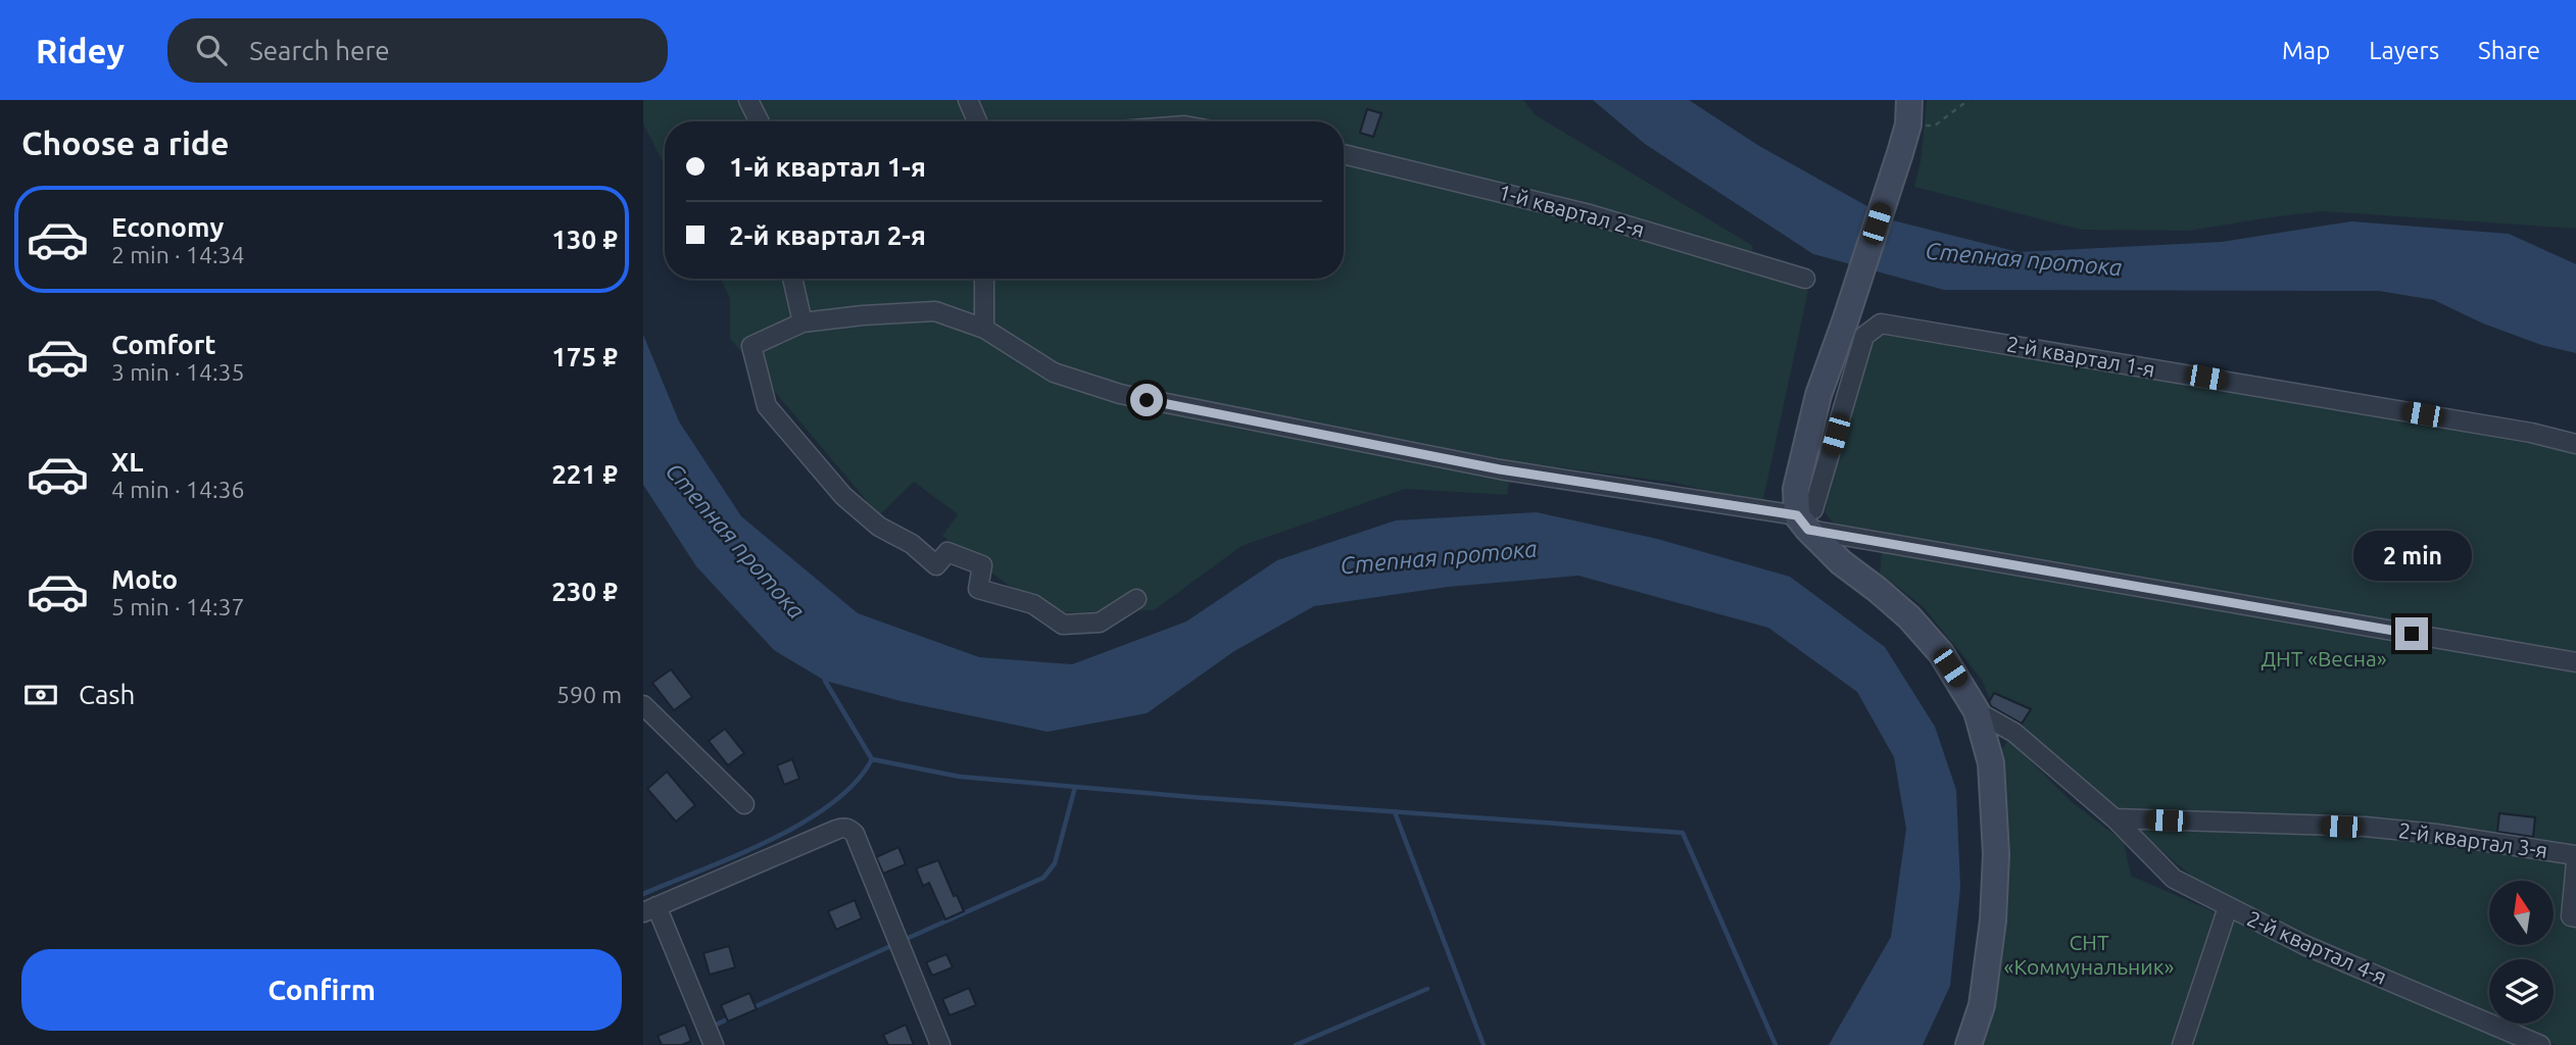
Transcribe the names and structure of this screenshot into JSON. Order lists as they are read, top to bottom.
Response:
{
  "streets": {
    "street": [
      "1-й квартал 2-я",
      "2-й квартал 1-я",
      "2-й квартал 3-я",
      "2-й квартал 4-я"
    ]
  },
  "crossings": [
    ["2-й квартал 3-я", "2-й квартал 4-я"]
  ],
  "water": ["Степная протока"],
  "parks": ["ДНТ «Весна»", "СНТ «Коммунальник»"],
  "north": "top",
  "page": {
    "header": "Ridey",
    "search": "Search here",
    "nav": ["Map", "Layers", "Share"],
    "heading": "Choose a ride",
    "banner": ["1-й квартал 1-я", "2-й квартал 2-я"],
    "list": [
      {
        "name": "Economy",
        "note": "2 min · 14:34",
        "value": "130 ₽"
      },
      {
        "name": "Comfort",
        "note": "3 min · 14:35",
        "value": "175 ₽"
      },
      {
        "name": "XL",
        "note": "4 min · 14:36",
        "value": "221 ₽"
      },
      {
        "name": "Moto",
        "note": "5 min · 14:37",
        "value": "230 ₽"
      }
    ],
    "bubble": "2 min",
    "pay": ["Cash", "590 m"],
    "buttons": "Confirm"
  }
}
